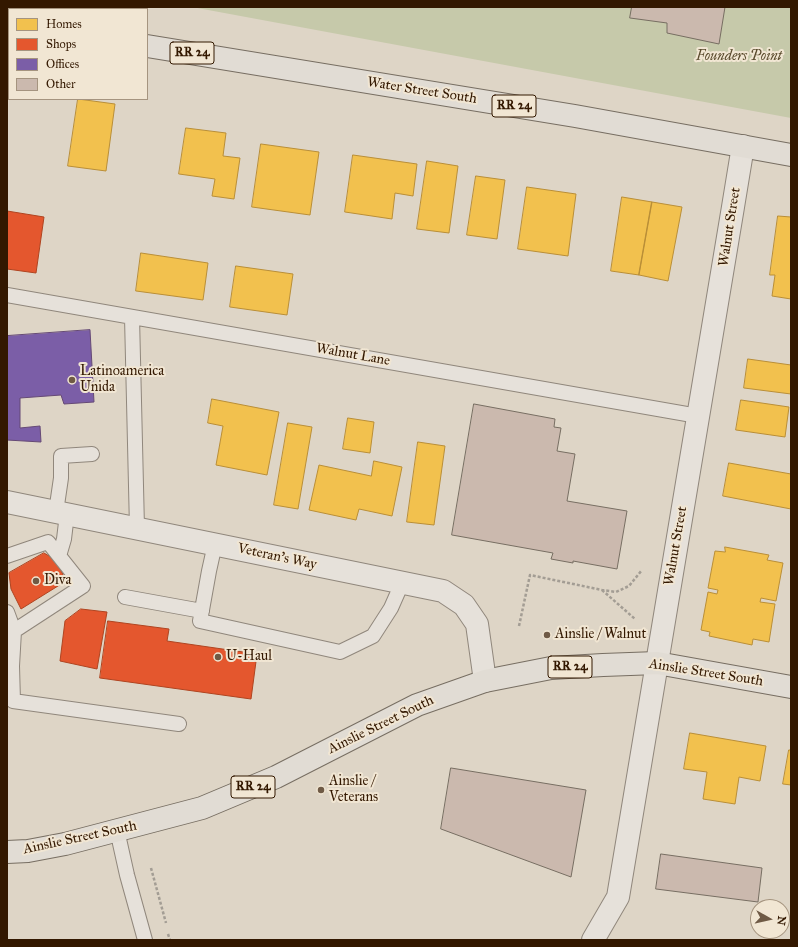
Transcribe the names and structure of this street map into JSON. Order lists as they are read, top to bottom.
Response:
{
  "streets": {
    "main road": ["RR 24", "Water Street South", "Ainslie Street South"],
    "street": ["Walnut Street", "Veteran's Way"],
    "lane": ["Walnut Lane"]
  },
  "crossings": [
    ["Water Street South", "Walnut Street"],
    ["Walnut Street", "Walnut Lane"],
    ["Walnut Street", "Ainslie Street South"],
    ["Veteran's Way", "Ainslie Street South"]
  ],
  "parks": ["Founders Point"],
  "places": [
    "Latinoamerica Unida",
    "Diva",
    "Ainslie / Walnut",
    "U-Haul",
    "Ainslie / Veterans"
  ],
  "legend": [
    "Homes",
    "Shops",
    "Offices",
    "Other"
  ],
  "north": "right"
}
